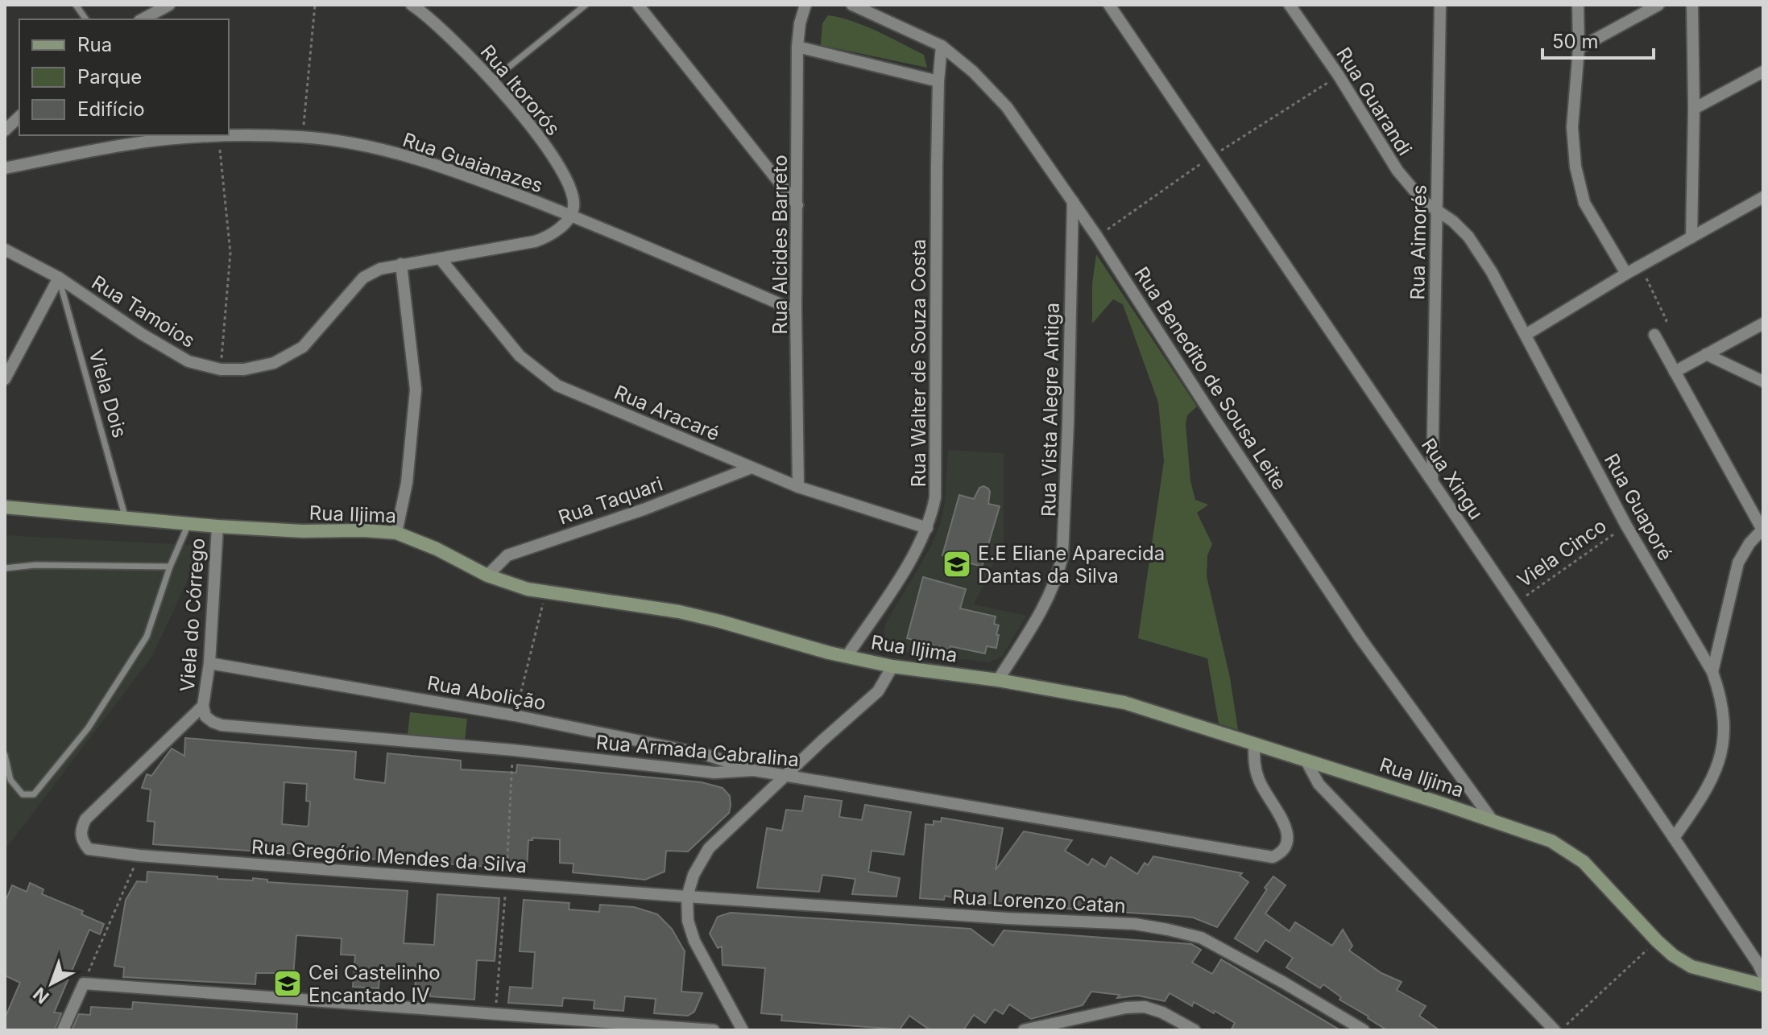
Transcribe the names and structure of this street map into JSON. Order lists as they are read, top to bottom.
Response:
{
  "streets": {
    "main road": ["Rua Iljima"],
    "street": [
      "Rua Itororós",
      "Rua Guarandi",
      "Rua Guaianazes",
      "Rua Aimorés",
      "Rua Alcides Barreto",
      "Rua Tamoios",
      "Rua Walter de Souza Costa",
      "Rua Benedito de Sousa Leite",
      "Rua Vista Alegre Antiga",
      "Rua Aracaré",
      "Rua Xingu",
      "Rua Taquari",
      "Rua Guaporé",
      "Viela do Córrego",
      "Rua Abolição",
      "Rua Armada Cabralina",
      "Rua Gregório Mendes da Silva",
      "Rua Lorenzo Catan"
    ],
    "lane": ["Viela Dois"],
    "path": ["Viela Cinco"]
  },
  "crossings": [
    ["Rua Itororós", "Rua Guaianazes"],
    ["Rua Itororós", "Rua Tamoios"],
    ["Rua Guarandi", "Rua Aimorés"],
    ["Rua Guarandi", "Rua Guaporé"],
    ["Rua Guaianazes", "Rua Alcides Barreto"],
    ["Rua Guaianazes", "Rua Tamoios"],
    ["Rua Aimorés", "Rua Xingu"],
    ["Rua Aimorés", "Rua Guaporé"],
    ["Rua Alcides Barreto", "Rua Aracaré"],
    ["Rua Tamoios", "Viela Dois"],
    ["Rua Tamoios", "Rua Aracaré"],
    ["Rua Walter de Souza Costa", "Rua Benedito de Sousa Leite"],
    ["Rua Walter de Souza Costa", "Rua Aracaré"],
    ["Rua Walter de Souza Costa", "Rua Iljima"],
    ["Rua Benedito de Sousa Leite", "Rua Vista Alegre Antiga"],
    ["Rua Benedito de Sousa Leite", "Rua Iljima"],
    ["Viela Dois", "Rua Iljima"],
    ["Rua Vista Alegre Antiga", "Rua Iljima"],
    ["Rua Aracaré", "Rua Taquari"],
    ["Rua Xingu", "Rua Guaporé"],
    ["Rua Xingu", "Viela Cinco"],
    ["Rua Taquari", "Rua Iljima"],
    ["Rua Guaporé", "Viela Cinco"],
    ["Rua Iljima", "Viela do Córrego"],
    ["Rua Iljima", "Rua Armada Cabralina"],
    ["Viela do Córrego", "Rua Abolição"],
    ["Viela do Córrego", "Rua Armada Cabralina"],
    ["Viela do Córrego", "Rua Gregório Mendes da Silva"],
    ["Rua Abolição", "Rua Armada Cabralina"],
    ["Rua Armada Cabralina", "Rua Gregório Mendes da Silva"],
    ["Rua Gregório Mendes da Silva", "Rua Lorenzo Catan"]
  ],
  "places": {
    "school or university": ["E.E Eliane Aparecida Dantas da Silva", "Cei Castelinho Encantado IV"]
  },
  "legend": ["Rua", "Parque", "Edifício"],
  "scale_bar": "50 m",
  "north": "bottom left"
}
